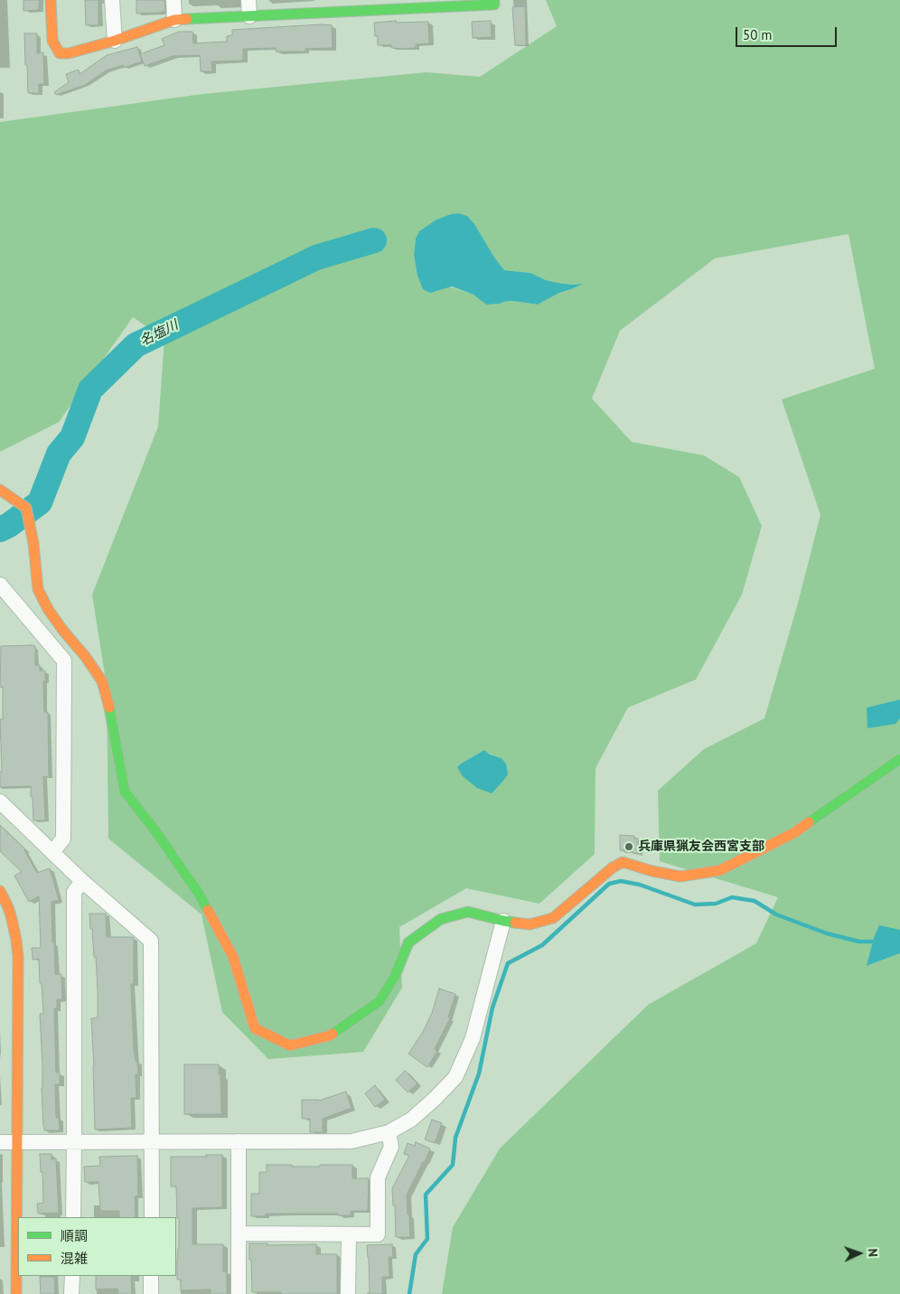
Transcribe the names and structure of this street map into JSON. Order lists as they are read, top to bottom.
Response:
{
  "water": ["名塩川"],
  "places": ["兵庫県猟友会西宮支部"],
  "legend": ["順調", "混雑"],
  "scale_bar": "50 m",
  "north": "right"
}
